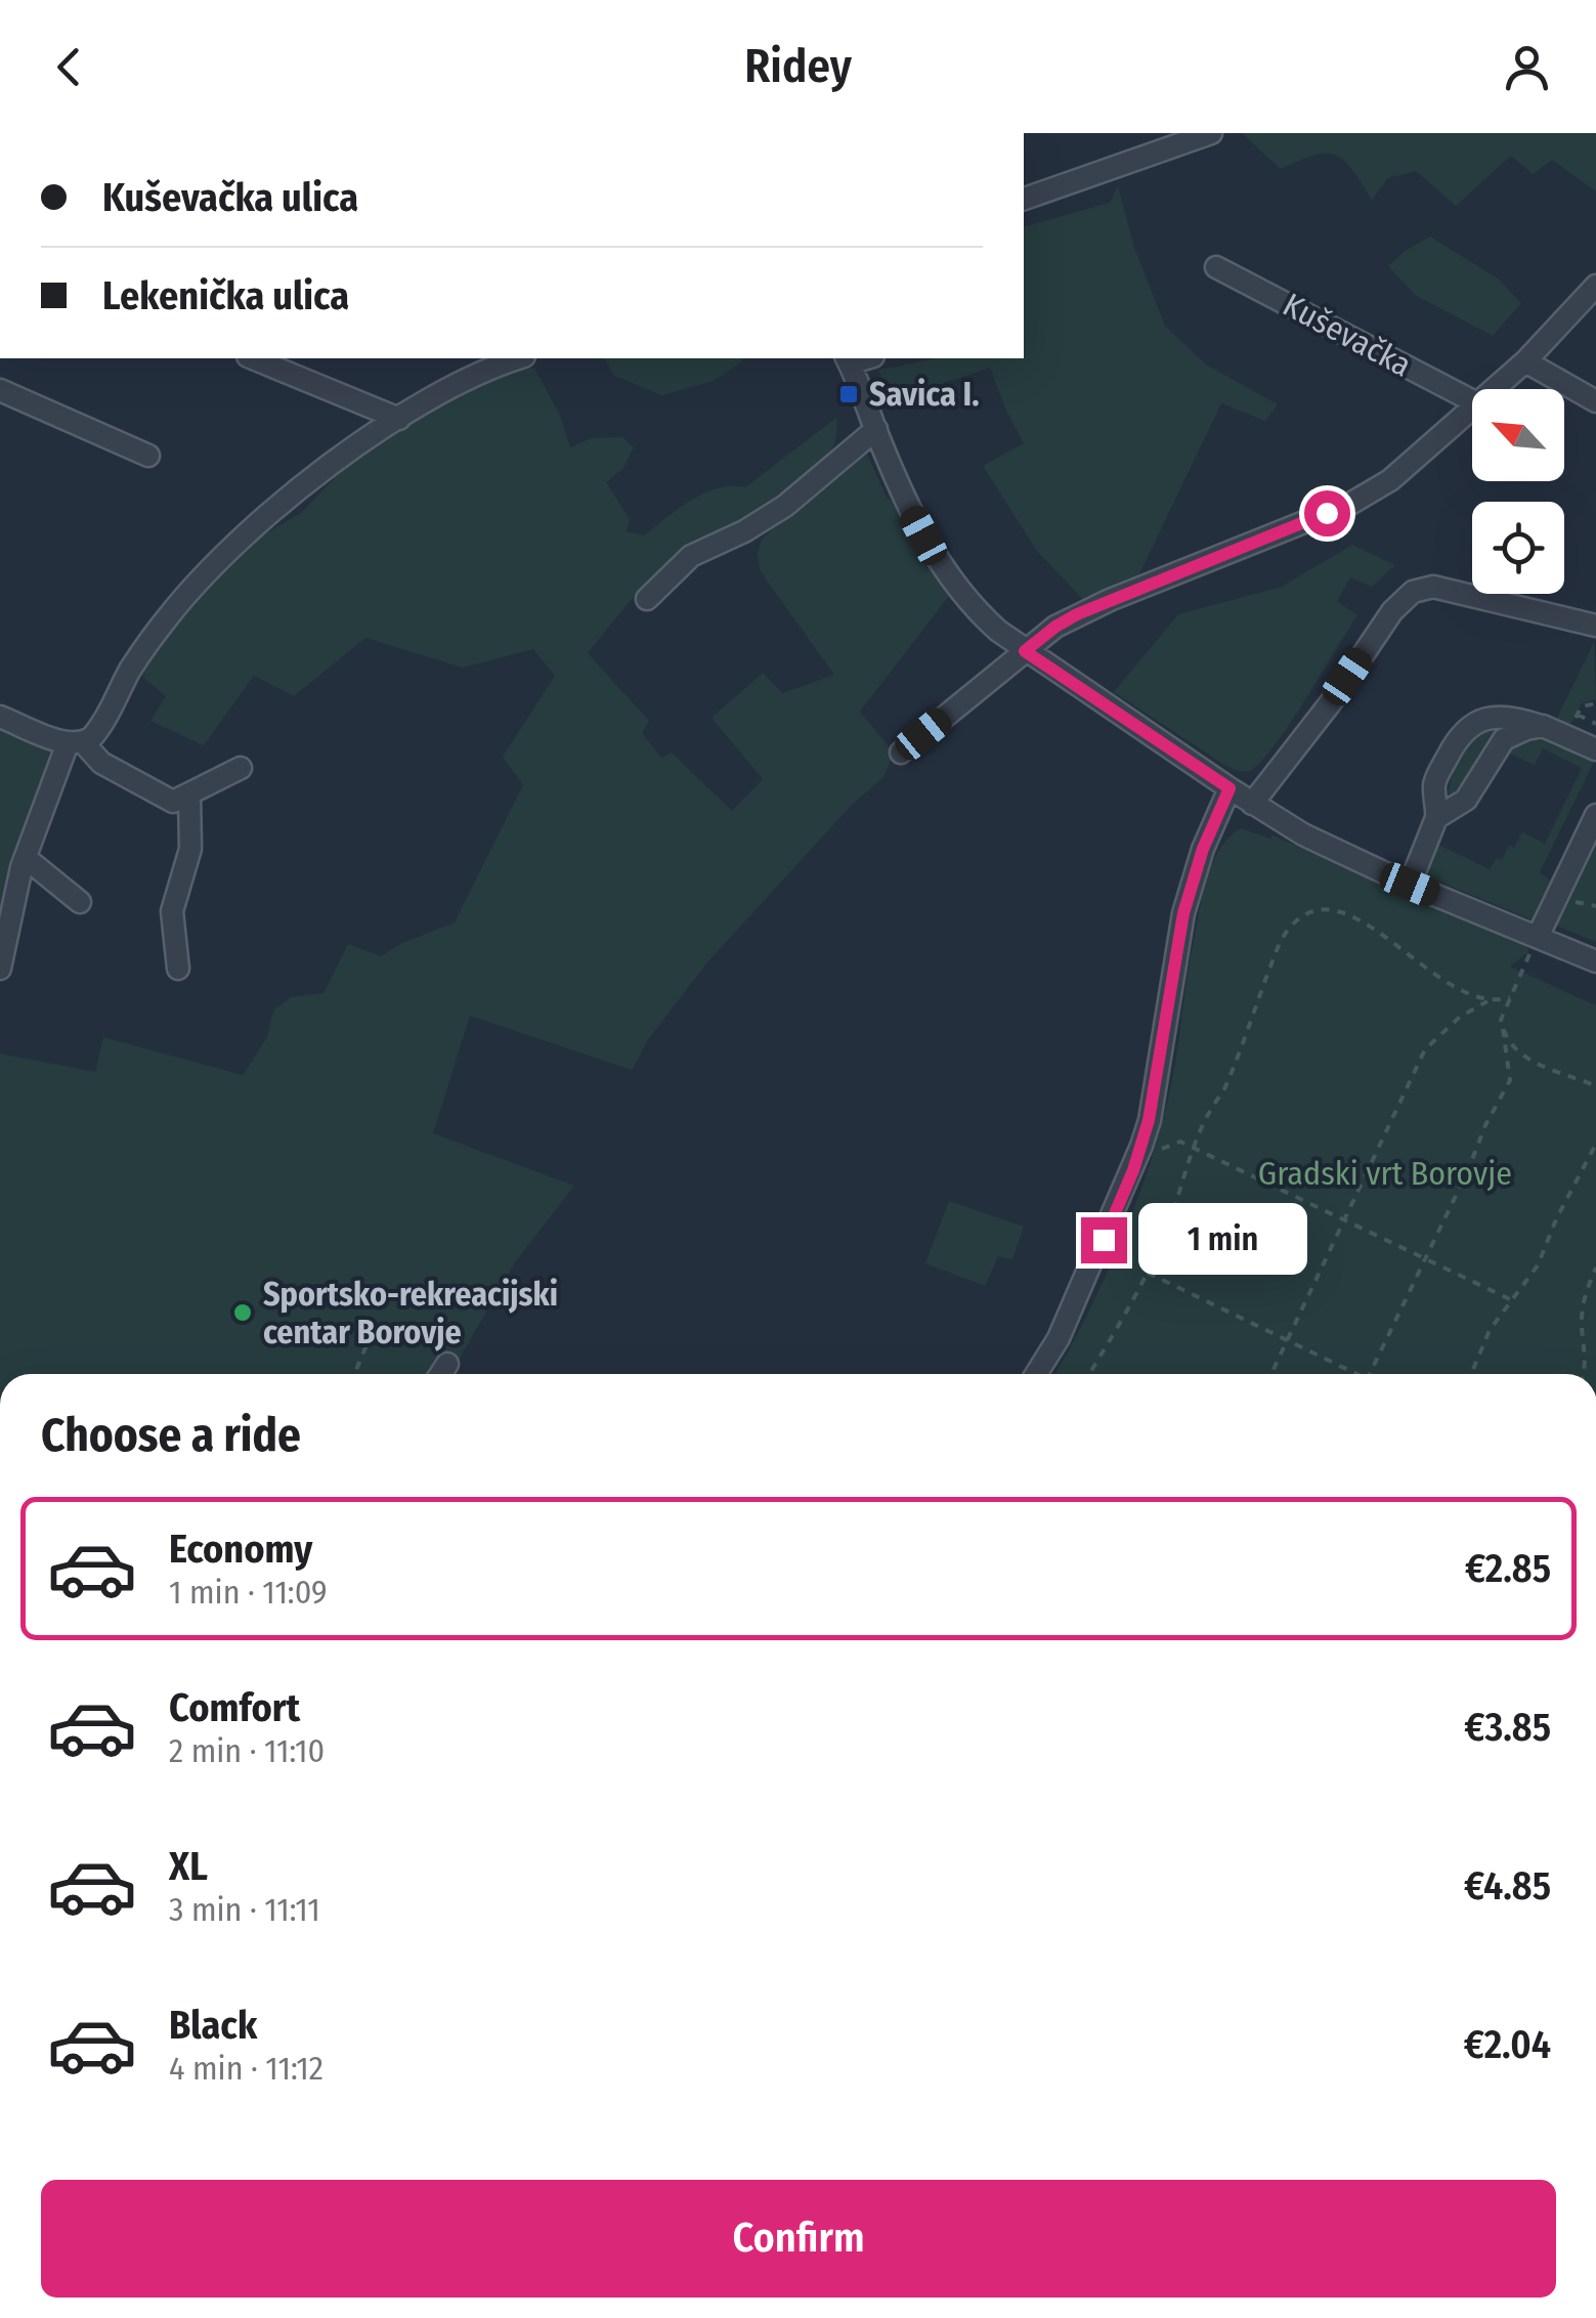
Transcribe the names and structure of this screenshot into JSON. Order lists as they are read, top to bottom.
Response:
{
  "streets": {
    "street": ["Kuševačka"]
  },
  "parks": ["Gradski vrt Borovje"],
  "places": {
    "transit": ["Savica I."],
    "other": ["Sportsko-rekreacijski centar Borovje"]
  },
  "north": "top left",
  "page": {
    "header": "Ridey",
    "banner": ["Kuševačka ulica", "Lekenička ulica"],
    "bubble": "1 min",
    "heading": "Choose a ride",
    "list": [
      {
        "name": "Economy",
        "note": "1 min · 11:09",
        "value": "€2.85"
      },
      {
        "name": "Comfort",
        "note": "2 min · 11:10",
        "value": "€3.85"
      },
      {
        "name": "XL",
        "note": "3 min · 11:11",
        "value": "€4.85"
      },
      {
        "name": "Black",
        "note": "4 min · 11:12",
        "value": "€2.04"
      }
    ],
    "buttons": "Confirm"
  }
}
